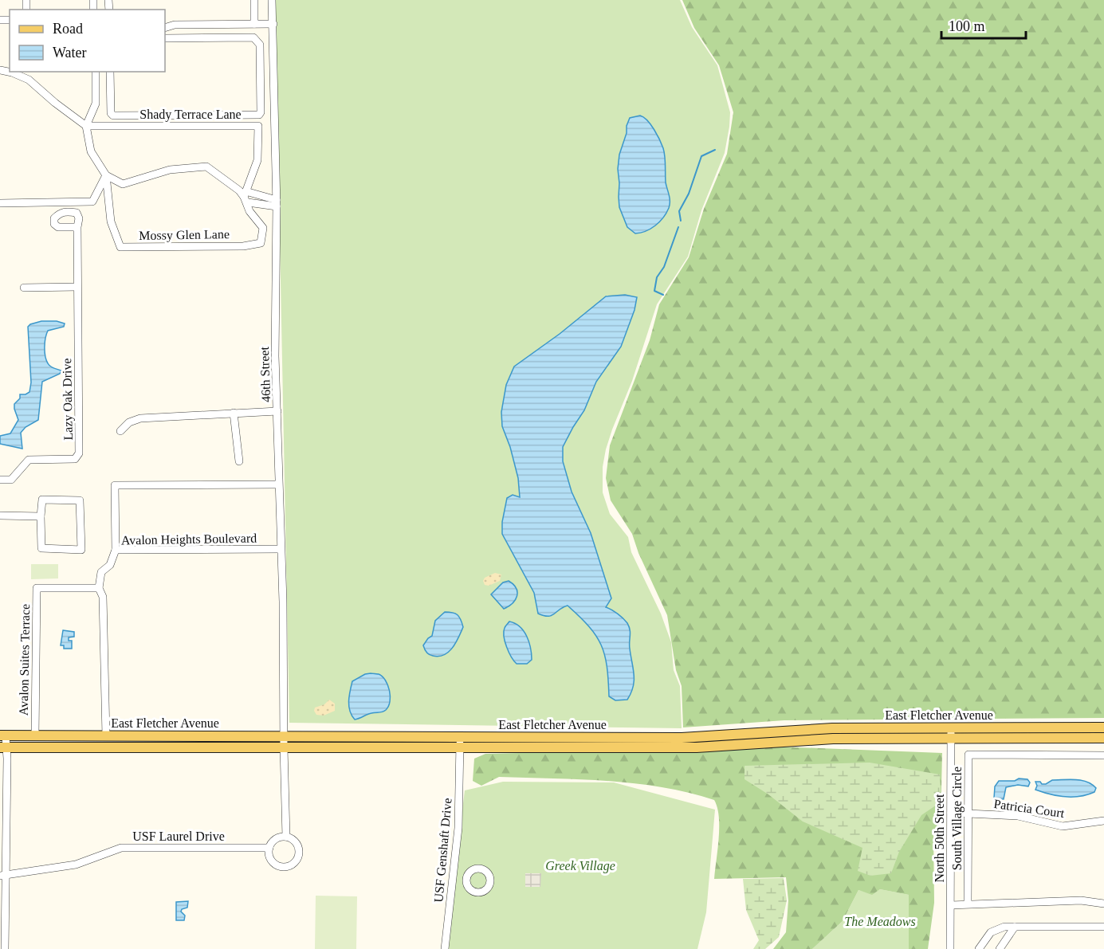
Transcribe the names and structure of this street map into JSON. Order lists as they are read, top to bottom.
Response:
{
  "streets": {
    "main road": ["East Fletcher Avenue"],
    "street": [
      "Shady Terrace Lane",
      "Mossy Glen Lane",
      "46th Street",
      "Lazy Oak Drive",
      "Avalon Heights Boulevard",
      "Avalon Suites Terrace",
      "Patricia Court",
      "South Village Circle",
      "USF Laurel Drive",
      "North 50th Street",
      "USF Genshaft Drive"
    ]
  },
  "crossings": [
    ["Shady Terrace Lane", "Mossy Glen Lane"],
    ["46th Street", "Avalon Heights Boulevard"],
    ["46th Street", "East Fletcher Avenue"],
    ["Avalon Heights Boulevard", "Avalon Suites Terrace"],
    ["Avalon Suites Terrace", "East Fletcher Avenue"],
    ["East Fletcher Avenue", "North 50th Street"],
    ["East Fletcher Avenue", "USF Genshaft Drive"],
    ["Patricia Court", "South Village Circle"],
    ["Patricia Court", "North 50th Street"]
  ],
  "parks": ["Greek Village", "The Meadows"],
  "legend": ["Road", "Water"],
  "scale_bar": "100 m"
}
